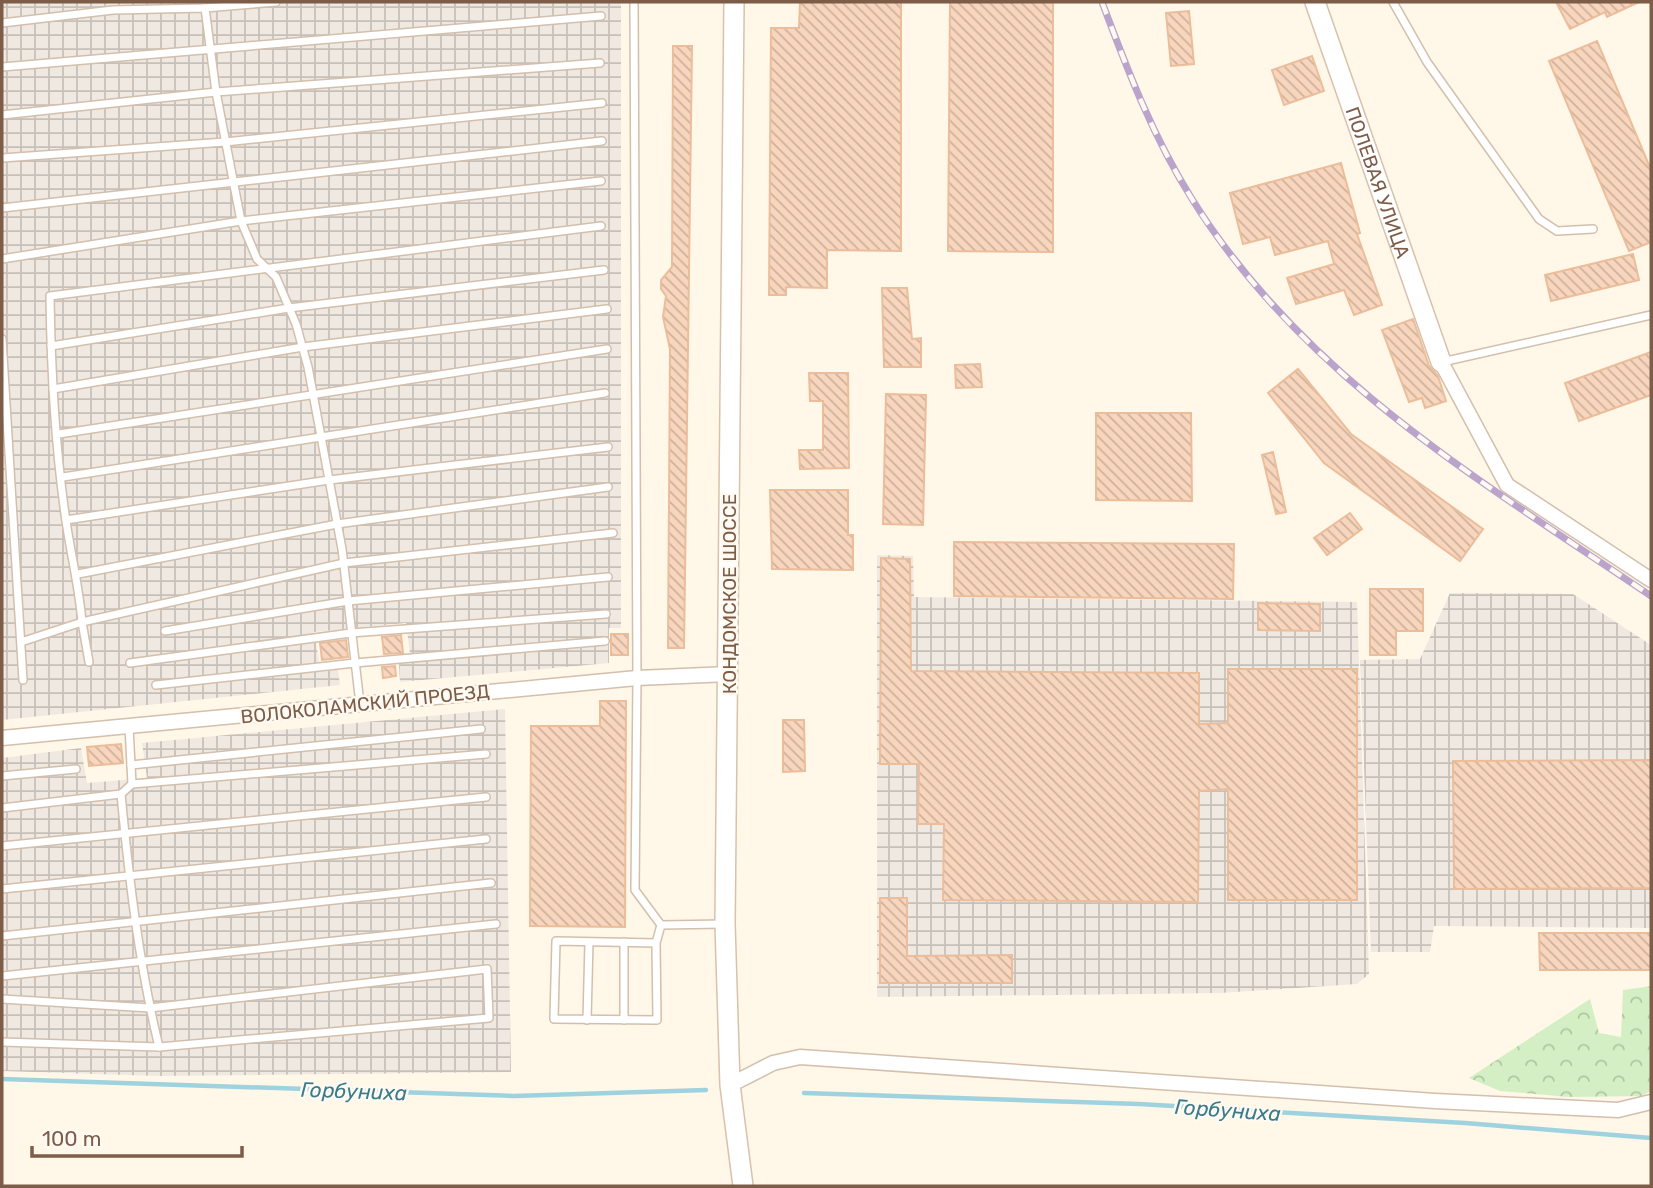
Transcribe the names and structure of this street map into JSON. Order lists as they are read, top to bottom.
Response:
{
  "streets": {
    "street": ["ПОЛЕВАЯ УЛИЦА", "КОНДОМСКОЕ ШОССЕ", "ВОЛОКОЛАМСКИЙ ПРОЕЗД"]
  },
  "crossings": [
    ["КОНДОМСКОЕ ШОССЕ", "ВОЛОКОЛАМСКИЙ ПРОЕЗД"]
  ],
  "water": ["Горбуниха"],
  "scale_bar": "100 m"
}
